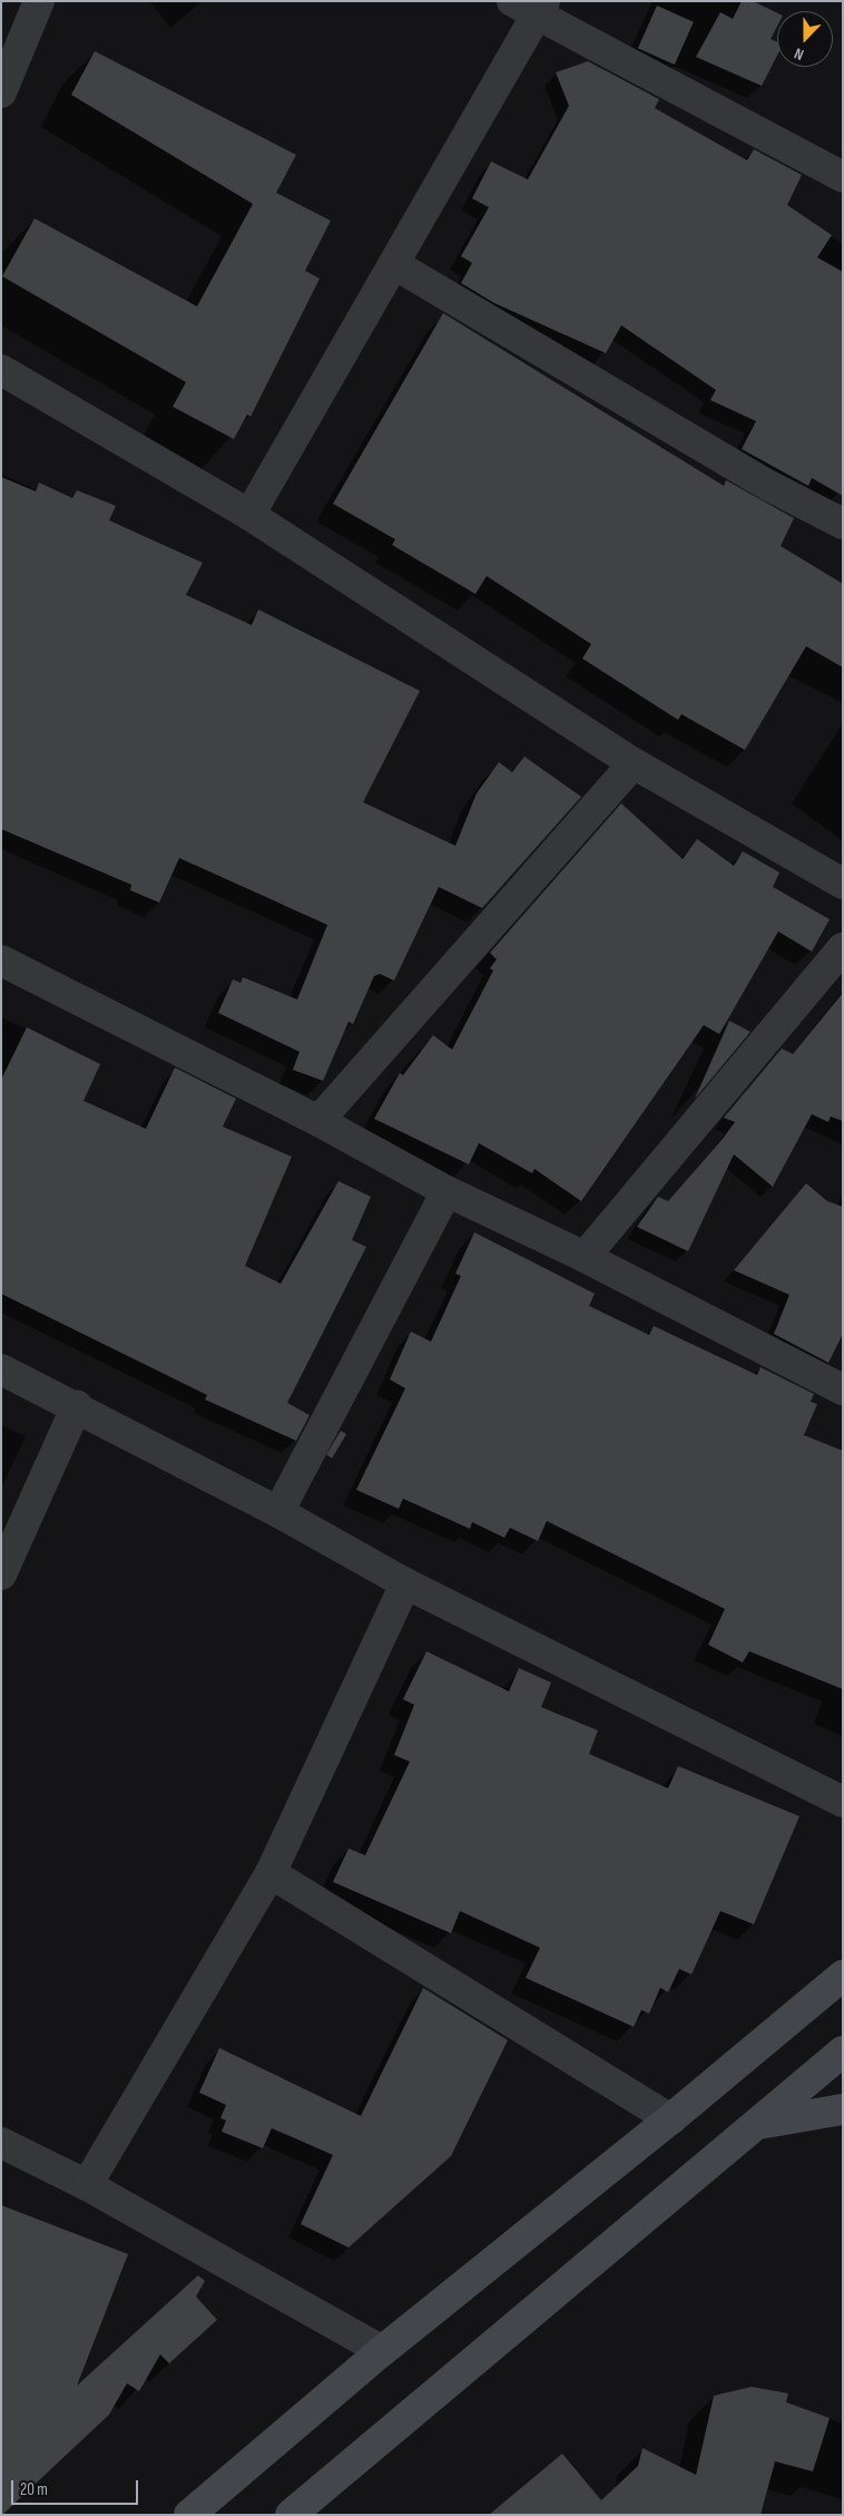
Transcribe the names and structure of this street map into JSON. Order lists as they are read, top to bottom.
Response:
{
  "scale_bar": "20 m",
  "north": "bottom"
}
